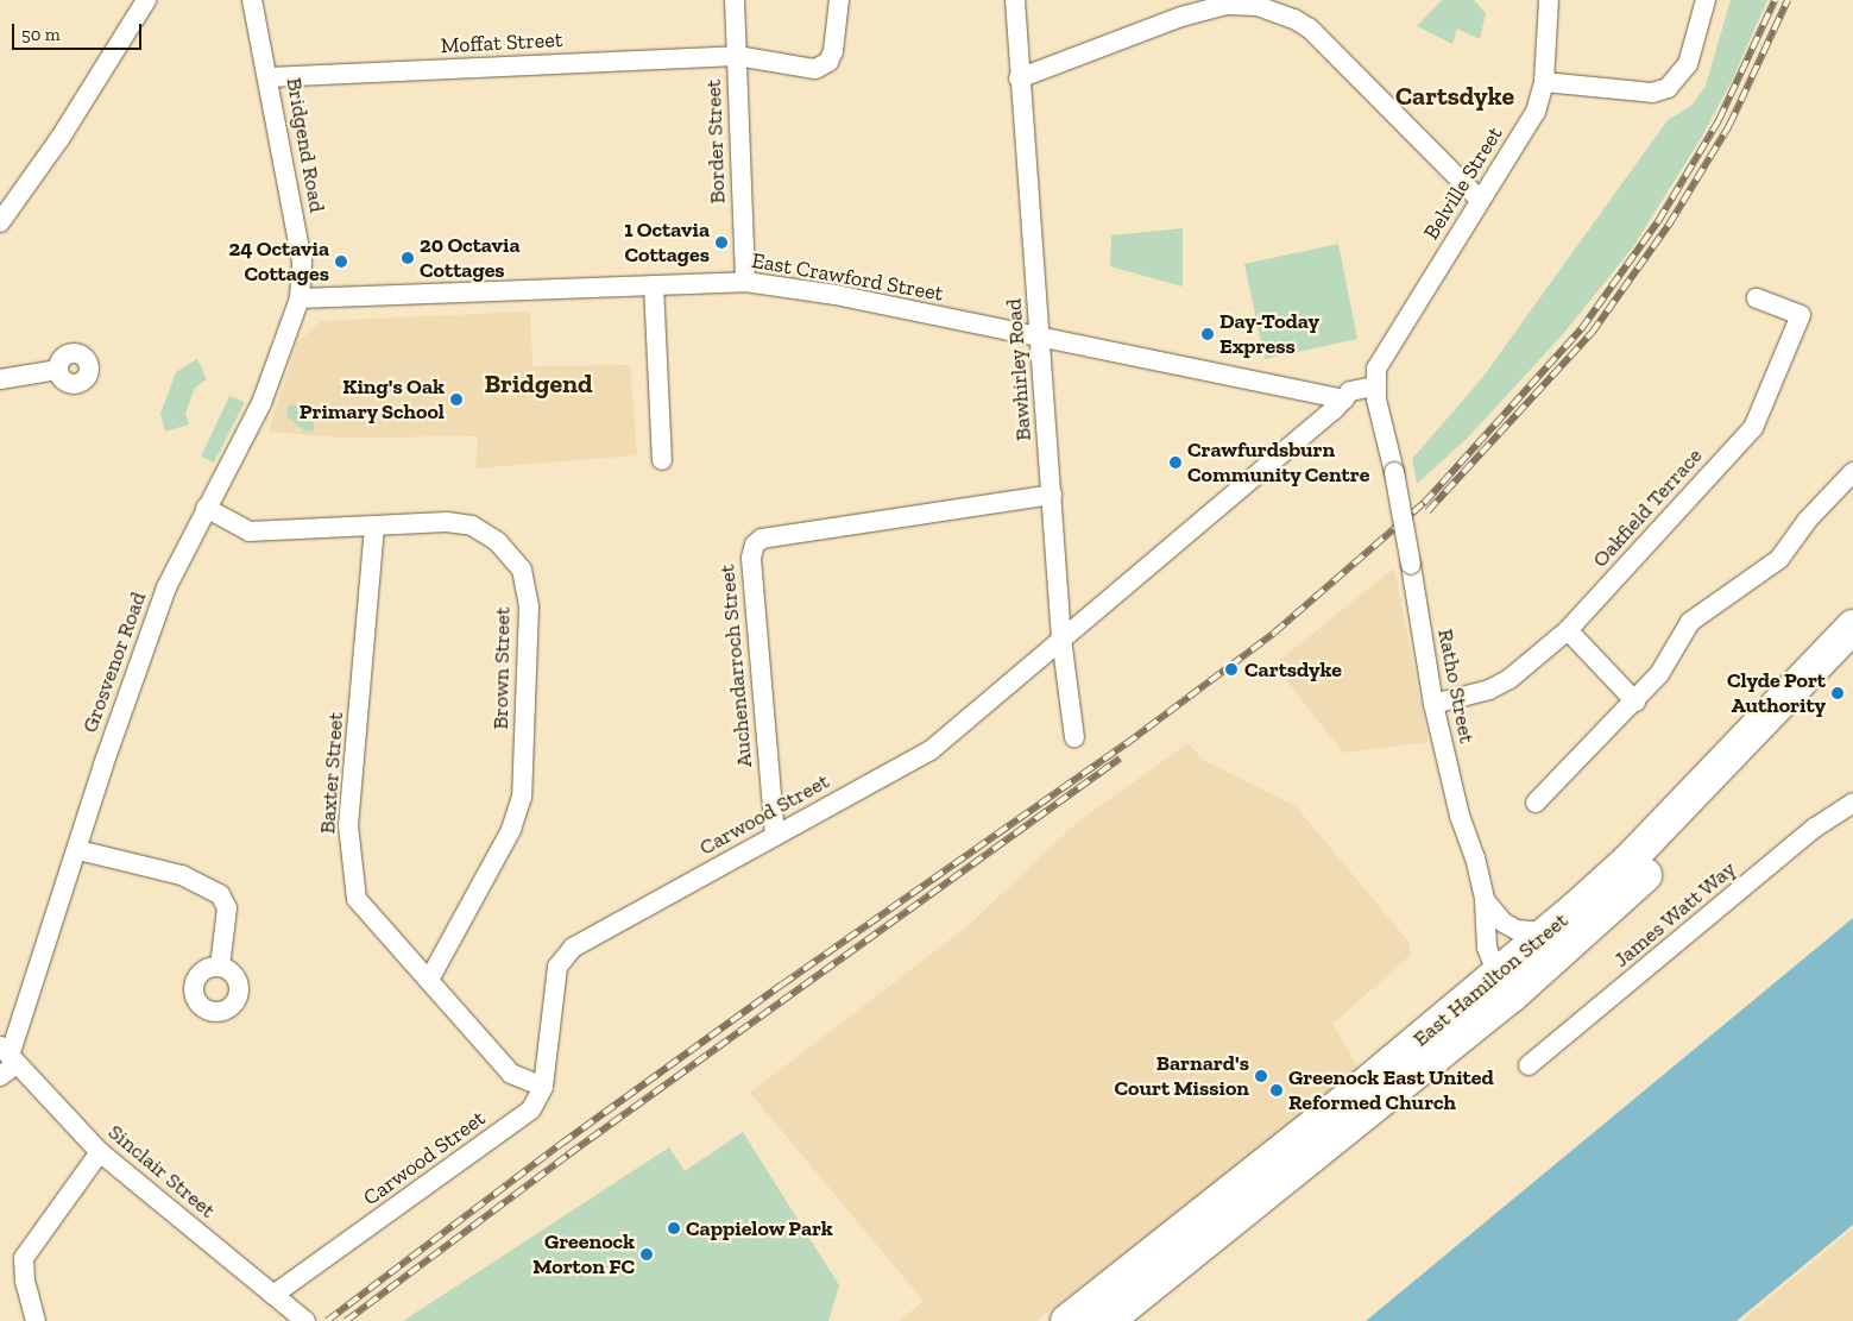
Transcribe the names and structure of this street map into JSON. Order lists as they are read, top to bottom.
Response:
{
  "streets": {
    "highway": ["East Hamilton Street"],
    "street": [
      "Moffat Street",
      "Border Street",
      "Bridgend Road",
      "Belville Street",
      "East Crawford Street",
      "Bawhirley Road",
      "Oakfield Terrace",
      "Grosvenor Road",
      "Auchendarroch Street",
      "Brown Street",
      "Ratho Street",
      "Baxter Street",
      "Carwood Street",
      "James Watt Way",
      "Sinclair Street"
    ]
  },
  "crossings": [
    ["Moffat Street", "Border Street"],
    ["Moffat Street", "Bridgend Road"],
    ["Border Street", "East Crawford Street"],
    ["Bridgend Road", "East Crawford Street"],
    ["Bridgend Road", "Grosvenor Road"],
    ["Belville Street", "Ratho Street"],
    ["East Crawford Street", "Bawhirley Road"],
    ["East Crawford Street", "Grosvenor Road"],
    ["East Crawford Street", "Carwood Street"],
    ["Bawhirley Road", "Auchendarroch Street"],
    ["Bawhirley Road", "Carwood Street"],
    ["Oakfield Terrace", "Ratho Street"],
    ["Grosvenor Road", "Brown Street"],
    ["Grosvenor Road", "Sinclair Street"],
    ["Auchendarroch Street", "Carwood Street"],
    ["Brown Street", "Baxter Street"],
    ["Ratho Street", "East Hamilton Street"],
    ["Baxter Street", "Carwood Street"],
    ["Carwood Street", "Sinclair Street"]
  ],
  "districts": ["Cartsdyke", "Bridgend"],
  "places": [
    "1 Octavia Cottages",
    "20 Octavia Cottages",
    "24 Octavia Cottages",
    "Day-Today Express",
    "King's Oak Primary School",
    "Crawfurdsburn Community Centre",
    "Cartsdyke",
    "Clyde Port Authority",
    "Barnard's Court Mission",
    "Greenock East United Reformed Church",
    "Cappielow Park",
    "Greenock Morton FC"
  ],
  "scale_bar": "50 m"
}
